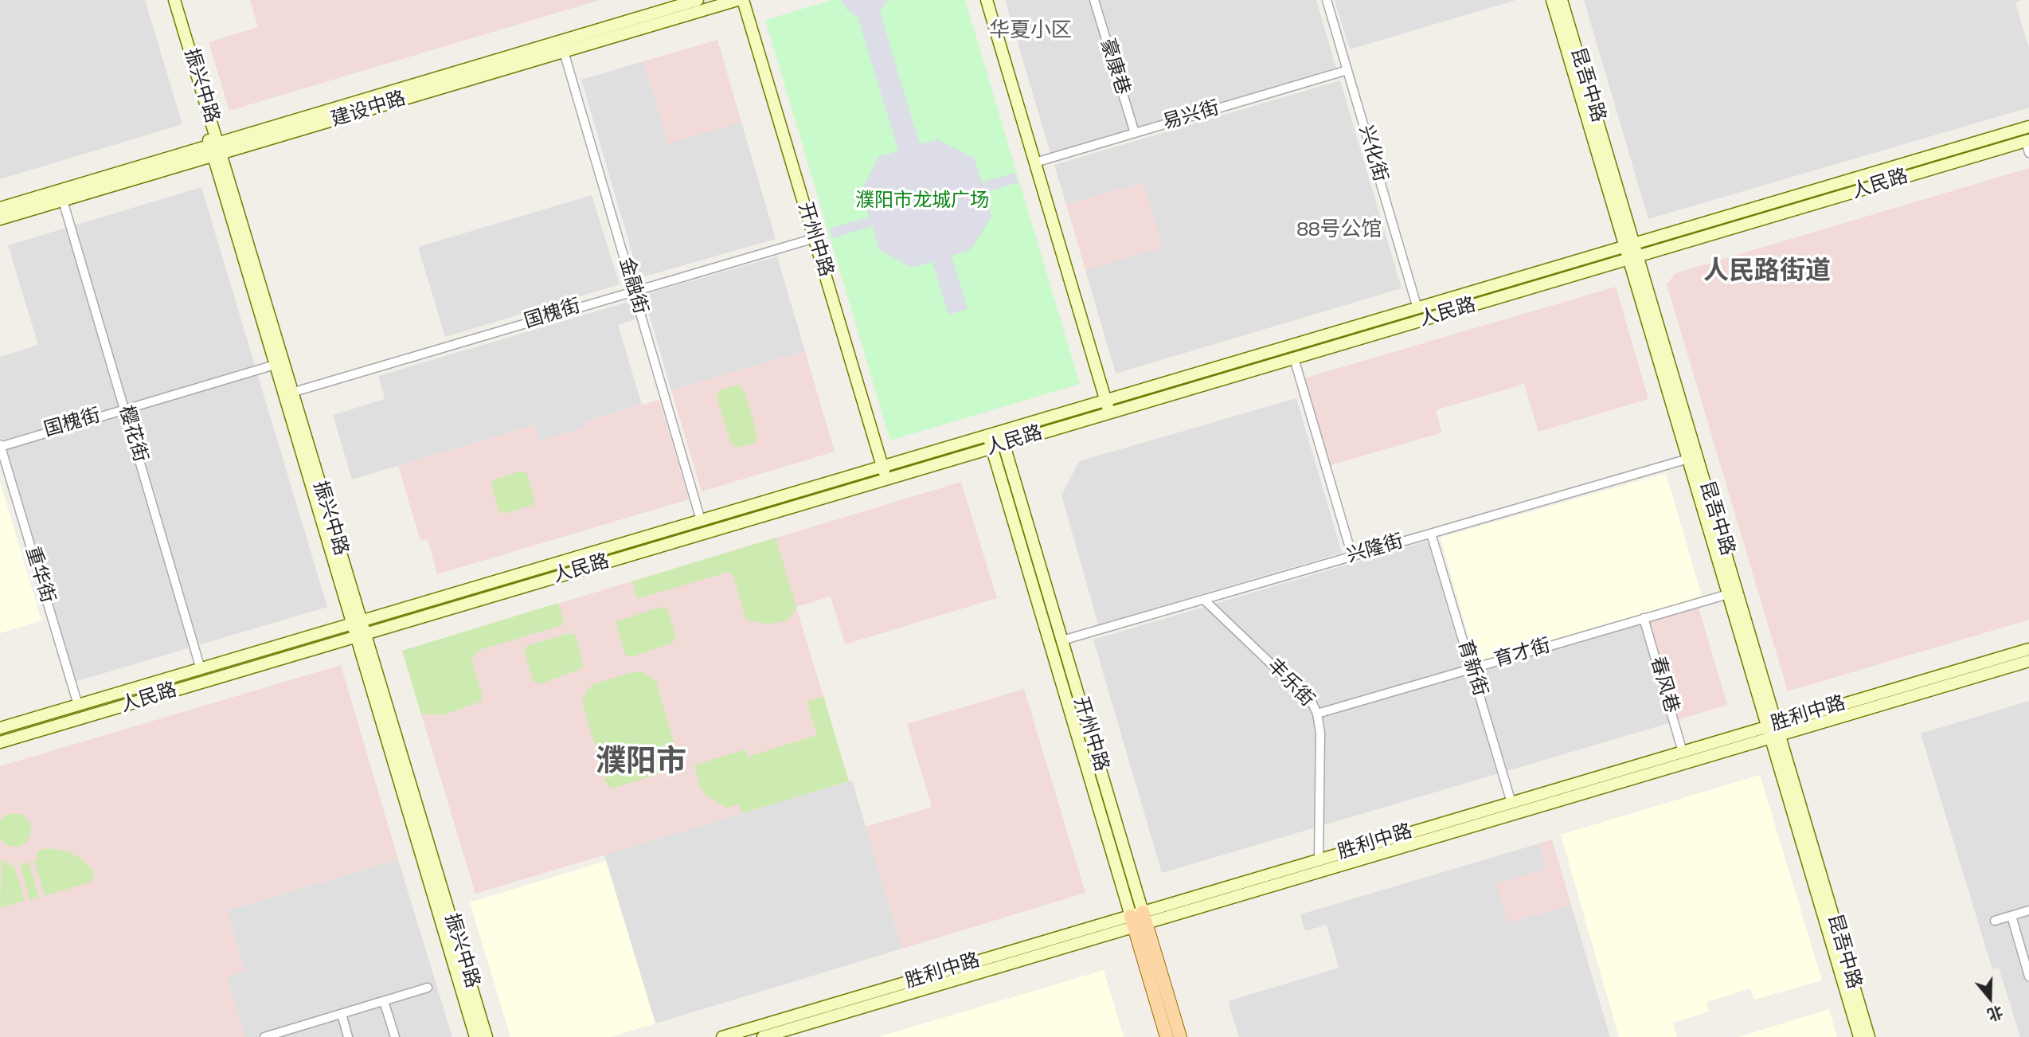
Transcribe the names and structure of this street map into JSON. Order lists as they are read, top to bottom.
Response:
{
  "streets": {
    "main road": ["开州中路"],
    "street": [
      "豪康巷",
      "昆吾中路",
      "振兴中路",
      "建设中路",
      "易兴街",
      "兴化街",
      "人民路",
      "金融街",
      "国槐街",
      "樱花街",
      "兴隆街",
      "重华街",
      "育才街",
      "育新街",
      "丰乐街",
      "春风巷",
      "胜利中路"
    ]
  },
  "crossings": [
    ["豪康巷", "易兴街"],
    ["昆吾中路", "人民路"],
    ["昆吾中路", "兴隆街"],
    ["昆吾中路", "育才街"],
    ["昆吾中路", "胜利中路"],
    ["振兴中路", "建设中路"],
    ["振兴中路", "人民路"],
    ["振兴中路", "国槐街"],
    ["建设中路", "金融街"],
    ["建设中路", "樱花街"],
    ["易兴街", "兴化街"],
    ["兴化街", "人民路"],
    ["人民路", "开州中路"],
    ["人民路", "金融街"],
    ["人民路", "樱花街"],
    ["人民路", "重华街"],
    ["开州中路", "国槐街"],
    ["开州中路", "兴隆街"],
    ["开州中路", "胜利中路"],
    ["金融街", "国槐街"],
    ["国槐街", "樱花街"],
    ["国槐街", "重华街"],
    ["兴隆街", "育新街"],
    ["兴隆街", "丰乐街"],
    ["育才街", "育新街"],
    ["育才街", "丰乐街"],
    ["育才街", "春风巷"],
    ["育新街", "胜利中路"],
    ["丰乐街", "胜利中路"],
    ["春风巷", "胜利中路"]
  ],
  "districts": [
    "华夏小区",
    "88号公馆",
    "人民路街道",
    "濮阳市"
  ],
  "parks": ["濮阳市龙城广场"],
  "north": "bottom"
}
